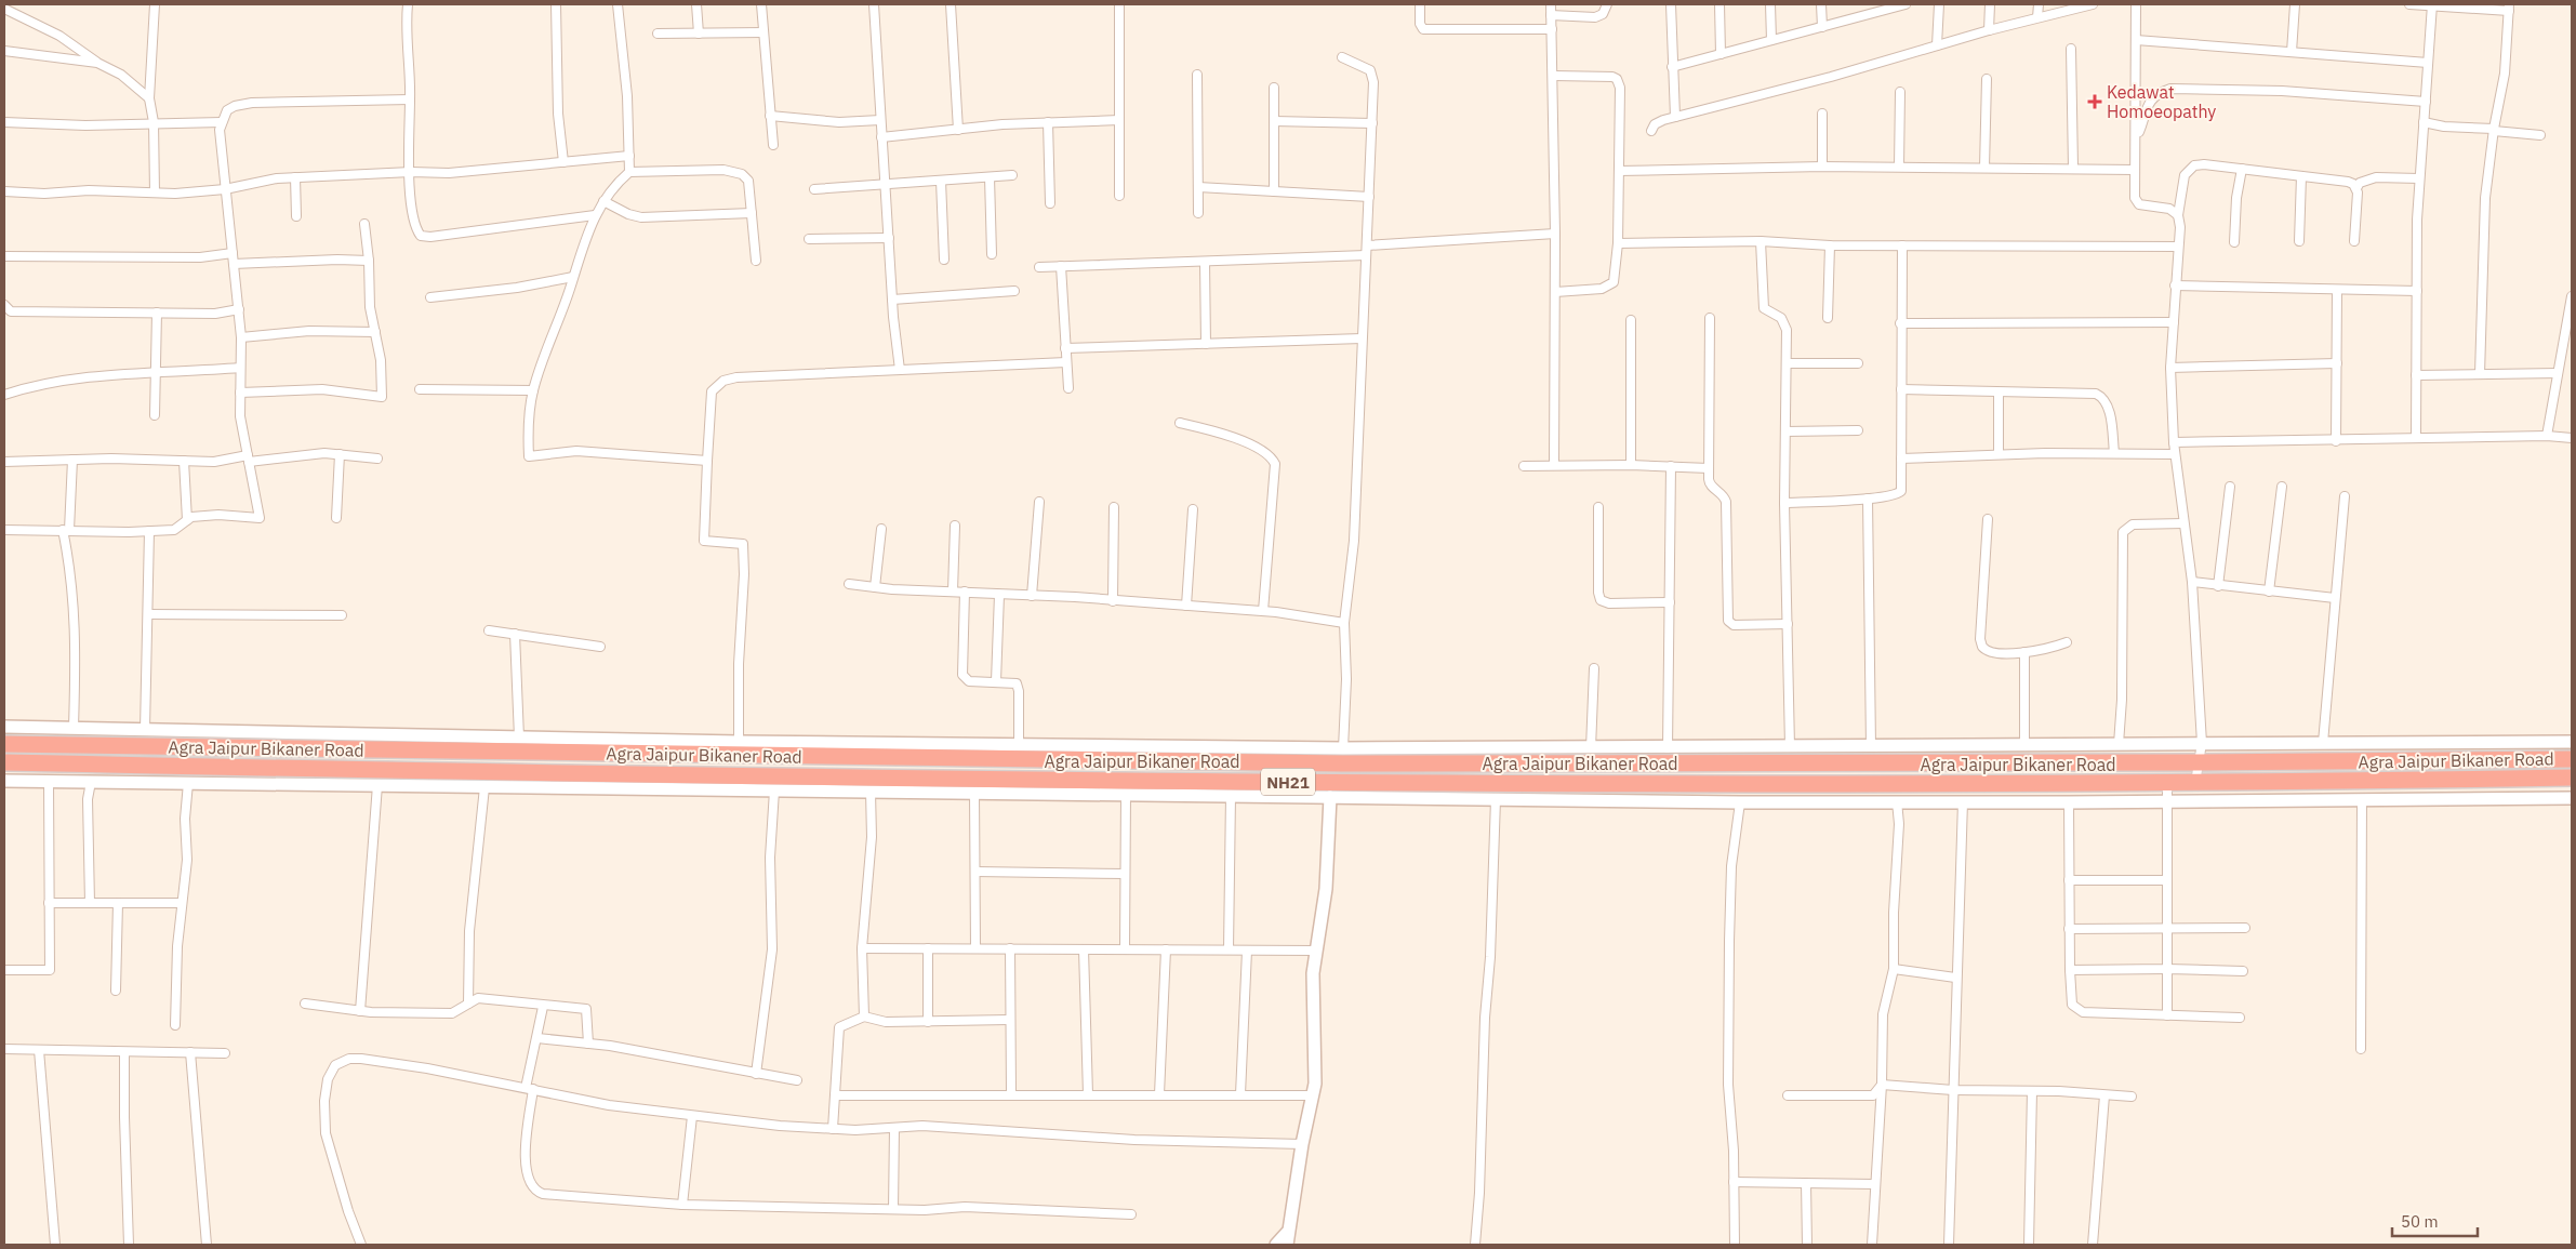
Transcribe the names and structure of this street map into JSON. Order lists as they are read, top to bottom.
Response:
{
  "streets": {
    "highway": ["Agra Jaipur Bikaner Road", "NH21"]
  },
  "places": {
    "health": ["Kedawat Homoeopathy"]
  },
  "scale_bar": "50 m"
}
